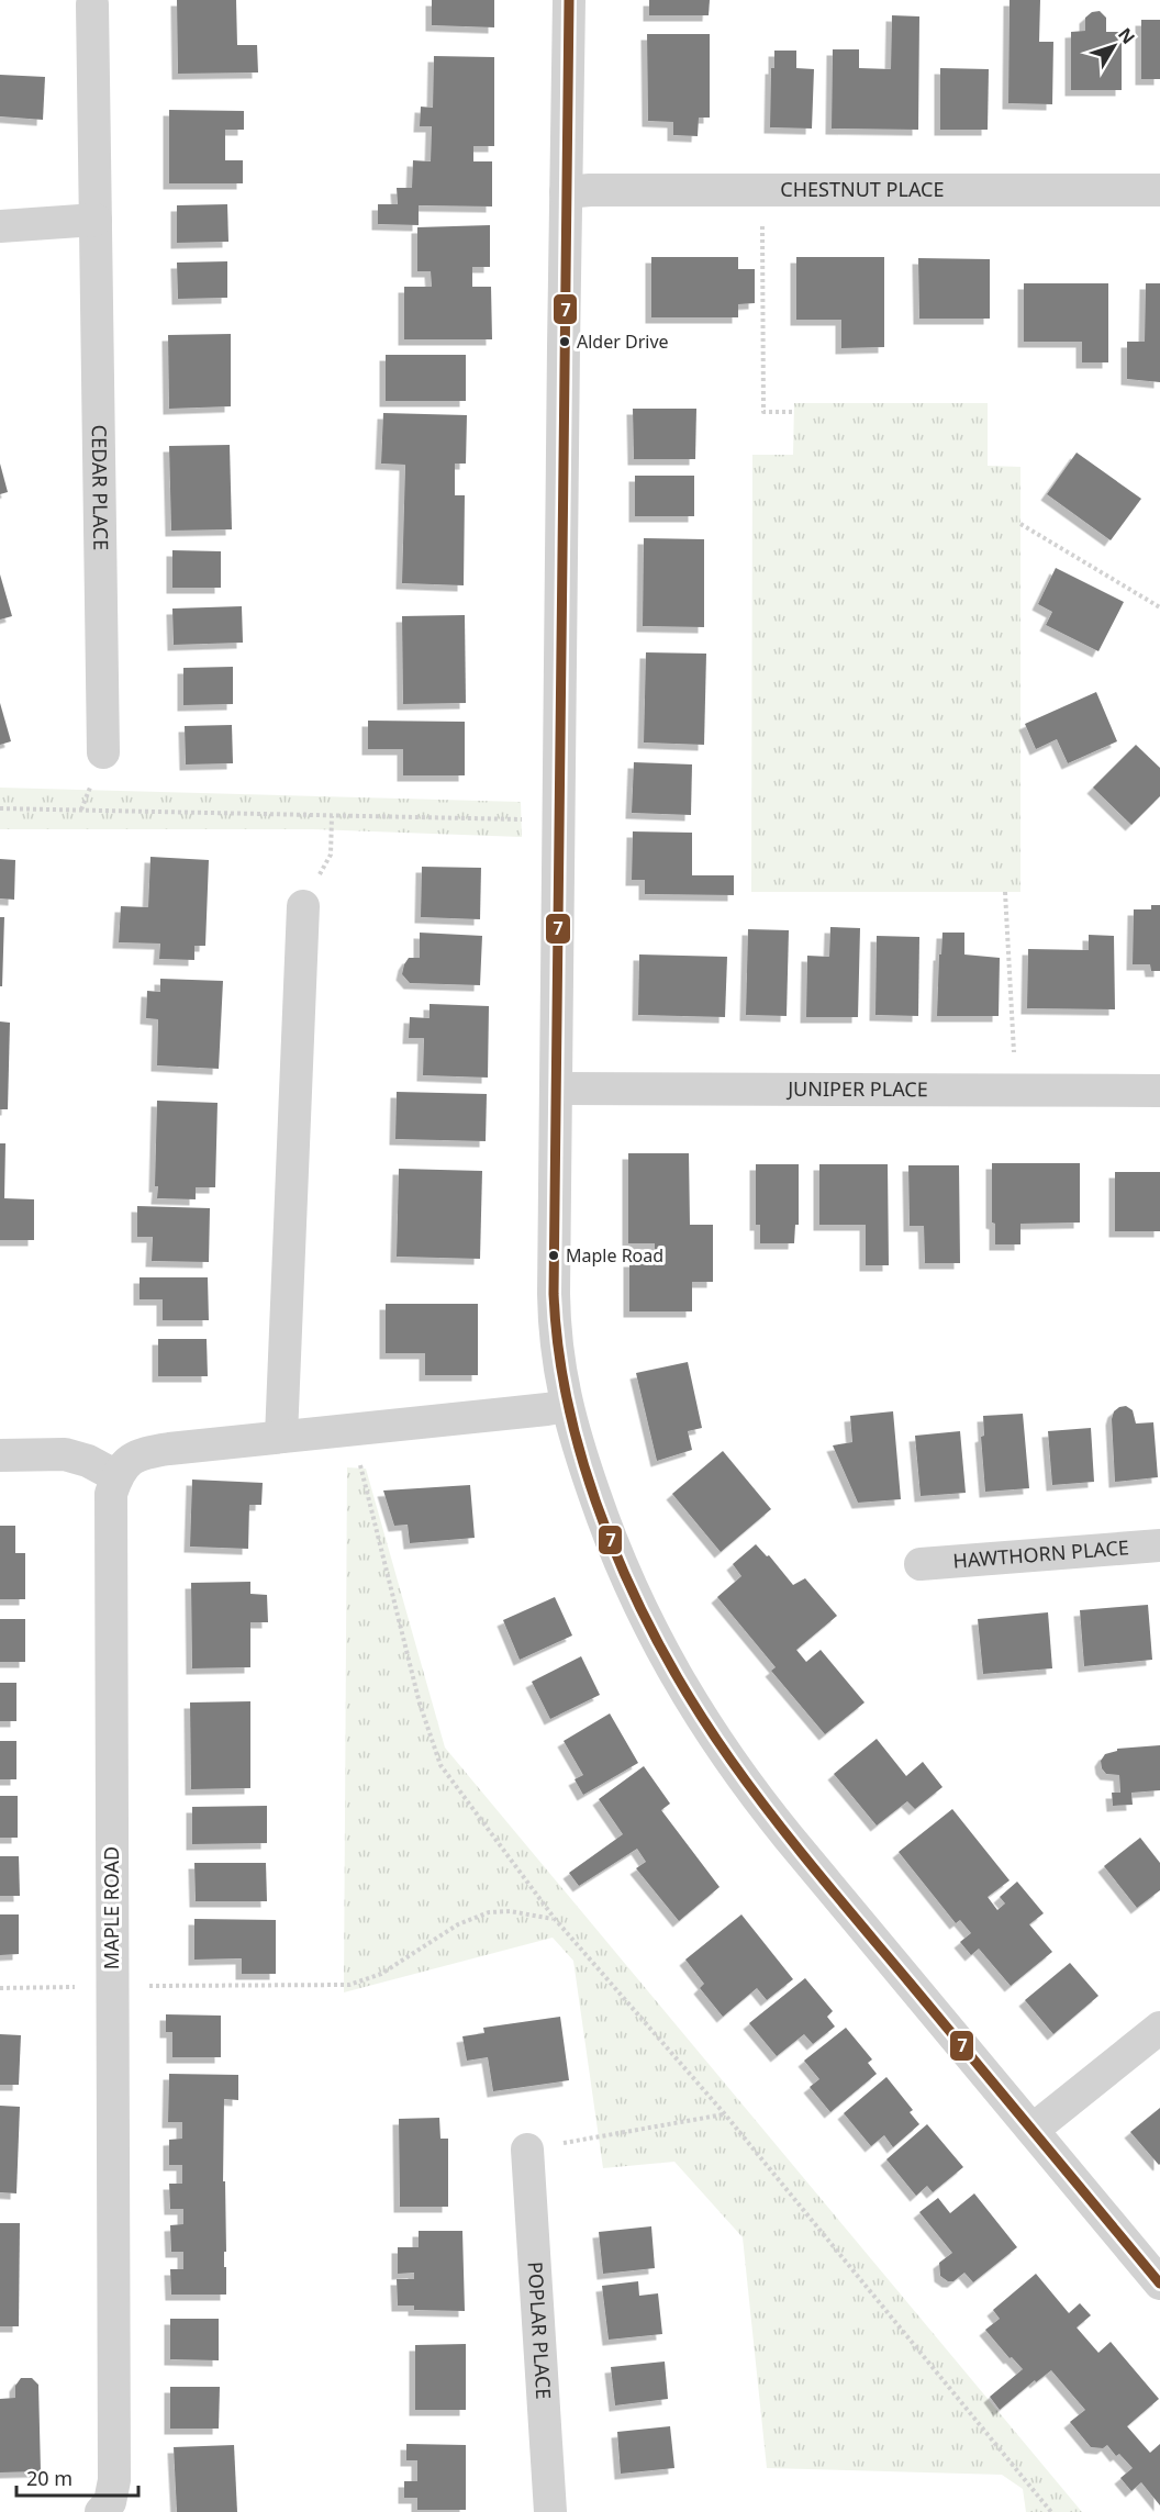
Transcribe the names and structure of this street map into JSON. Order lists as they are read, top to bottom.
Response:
{
  "streets": {
    "street": [
      "CHESTNUT PLACE",
      "CEDAR PLACE",
      "JUNIPER PLACE",
      "HAWTHORN PLACE",
      "MAPLE ROAD",
      "POPLAR PLACE"
    ]
  },
  "places": ["Alder Drive", "Maple Road"],
  "lines": ["transit line 7"],
  "scale_bar": "20 m",
  "north": "top right"
}
